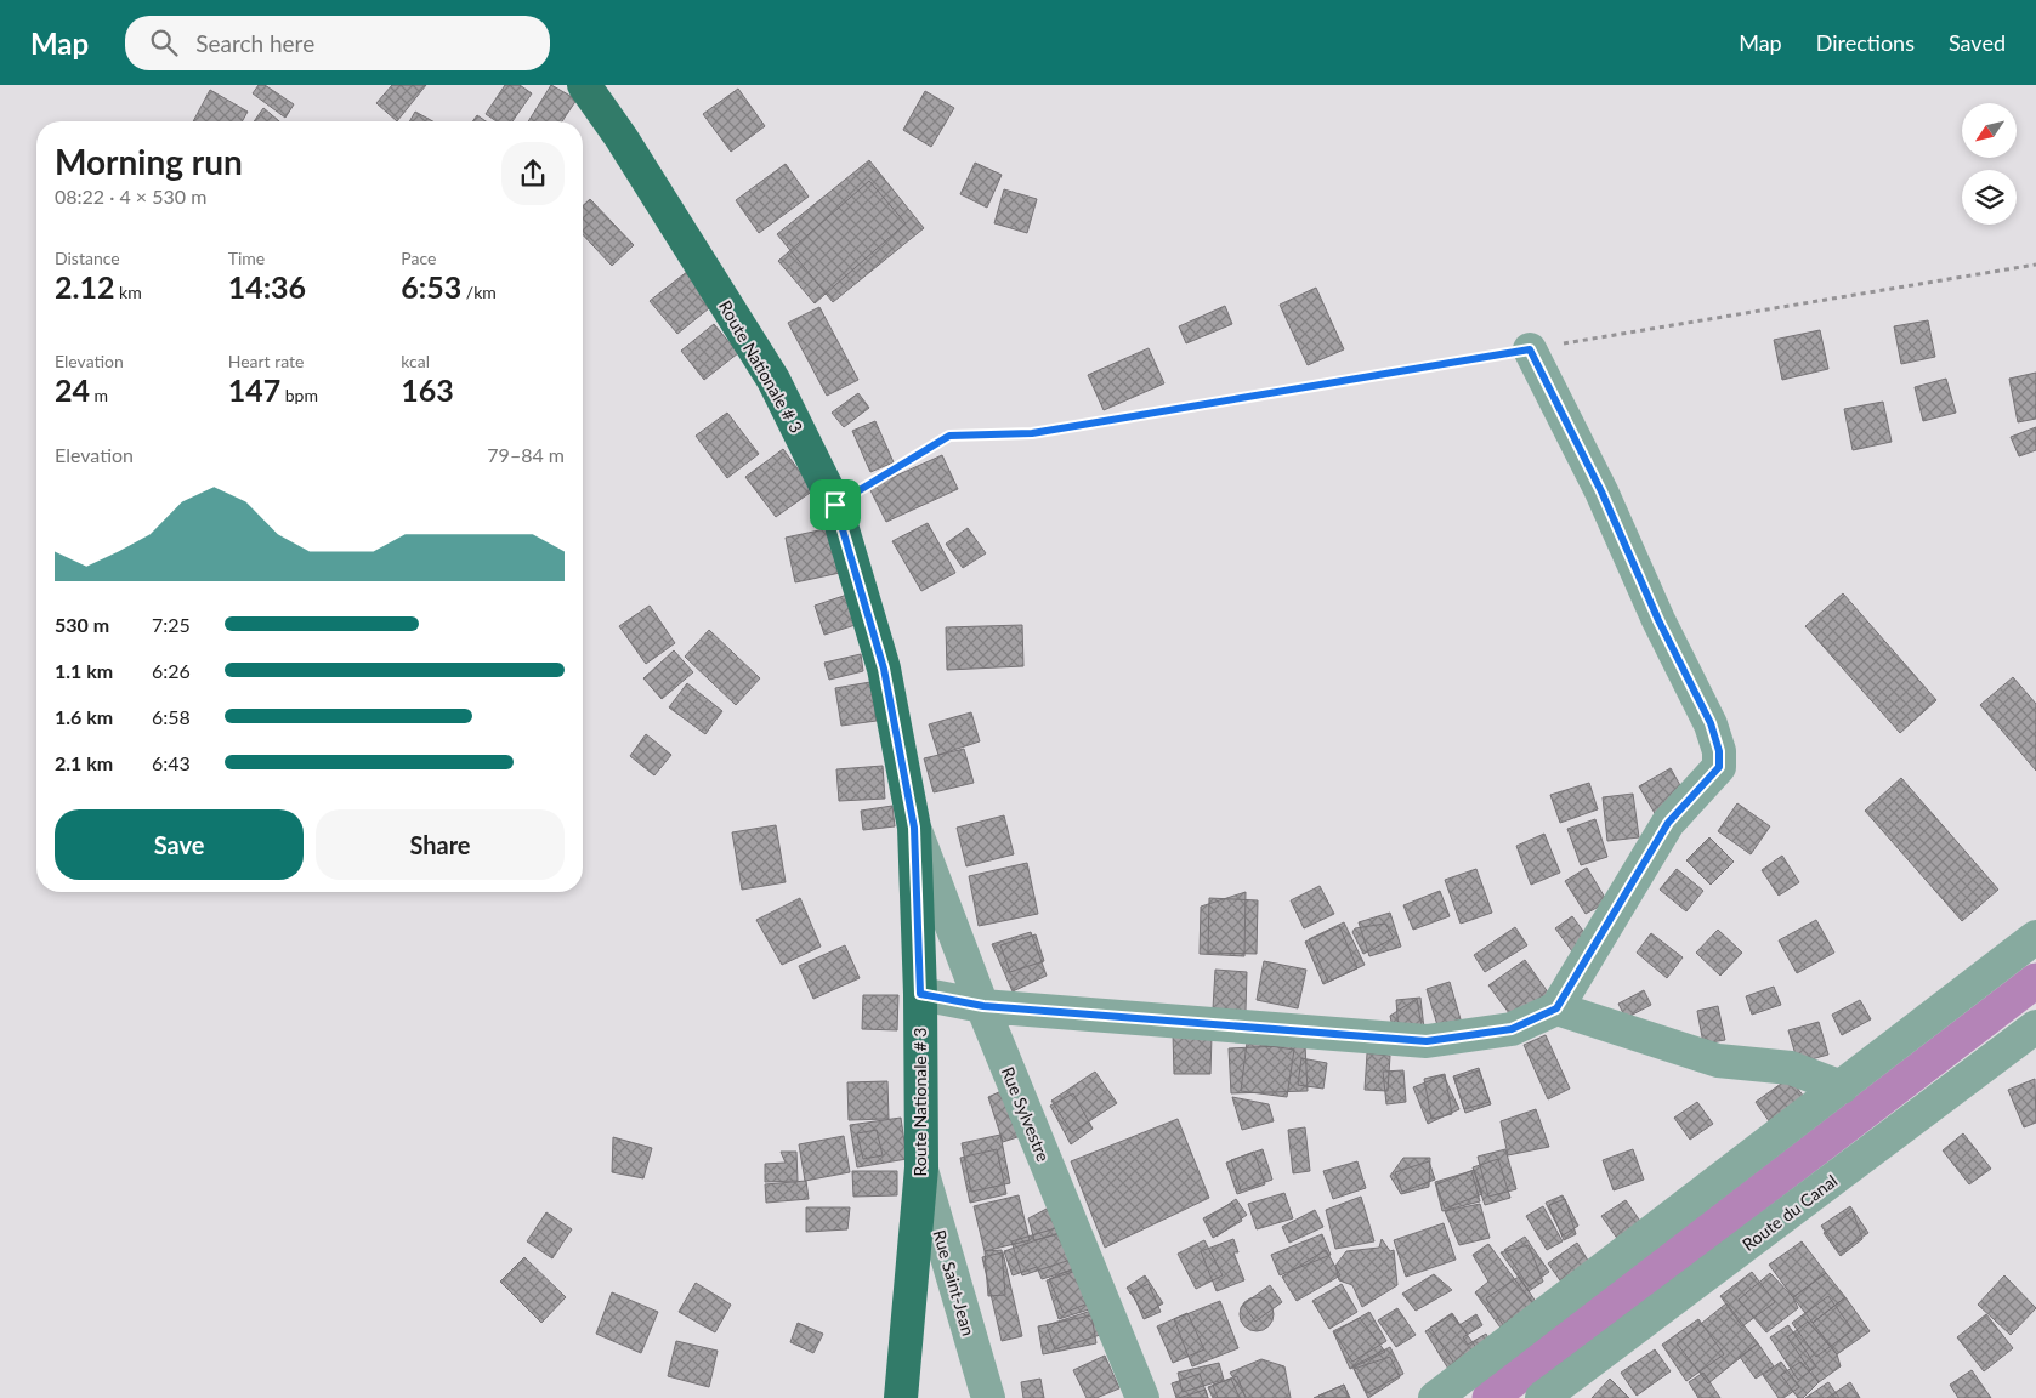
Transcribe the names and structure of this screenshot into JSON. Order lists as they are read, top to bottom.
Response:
{
  "streets": {
    "main road": ["Route Nationale # 3"],
    "street": ["Rue Sylvestre", "Route du Canal", "Rue Saint-Jean"]
  },
  "crossings": [
    ["Route Nationale # 3", "Rue Sylvestre"],
    ["Route Nationale # 3", "Rue Saint-Jean"]
  ],
  "north": "bottom left",
  "page": {
    "header": "Map",
    "search": "Search here",
    "nav": ["Map", "Directions", "Saved"],
    "heading": ["Morning run", "08:22 · 4 × 530 m"],
    "stats": [
      ["Distance", "2.12 km"],
      ["Time", "14:36"],
      ["Pace", "6:53 /km"],
      ["Elevation", "24 m"],
      ["Heart rate", "147 bpm"],
      ["kcal", "163"]
    ],
    "chart": ["Elevation", "79–84 m"],
    "list": [
      {
        "name": "530 m",
        "note": "7:25"
      },
      {
        "name": "1.1 km",
        "note": "6:26"
      },
      {
        "name": "1.6 km",
        "note": "6:58"
      },
      {
        "name": "2.1 km",
        "note": "6:43"
      }
    ],
    "buttons": ["Save", "Share"]
  }
}
